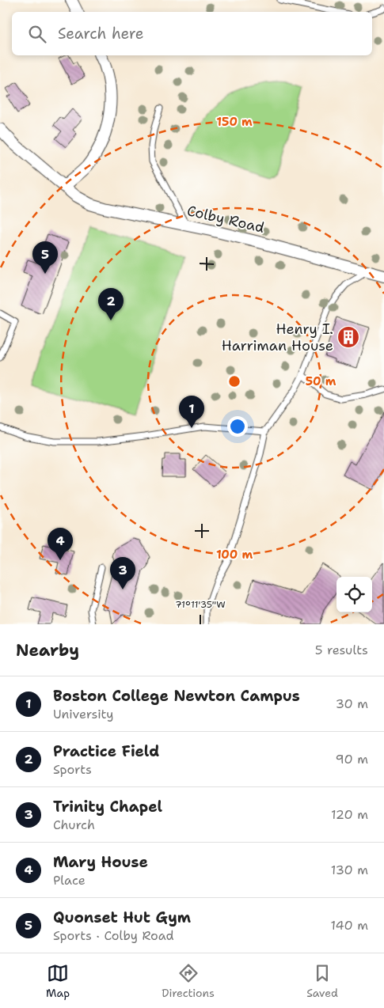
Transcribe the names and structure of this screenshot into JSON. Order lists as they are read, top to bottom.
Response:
{
  "streets": {
    "street": ["Colby Road"]
  },
  "places": {
    "building": ["Henry I. Harriman House"]
  },
  "page": {
    "search": "Search here",
    "pins": [
      "5",
      "2",
      "1",
      "4",
      "3"
    ],
    "heading": ["Nearby", "5 results"],
    "list": [
      {
        "mark": "1",
        "name": "Boston College Newton Campus",
        "note": "University",
        "value": "30 m"
      },
      {
        "mark": "2",
        "name": "Practice Field",
        "note": "Sports",
        "value": "90 m"
      },
      {
        "mark": "3",
        "name": "Trinity Chapel",
        "note": "Church",
        "value": "120 m"
      },
      {
        "mark": "4",
        "name": "Mary House",
        "note": "Place",
        "value": "130 m"
      },
      {
        "mark": "5",
        "name": "Quonset Hut Gym",
        "note": "Sports · Colby Road",
        "value": "140 m"
      }
    ],
    "nav": ["Map", "Directions", "Saved"]
  },
  "coordinates": ["71°11'35\"W"],
  "rings": ["150 m", "50 m", "100 m"]
}
